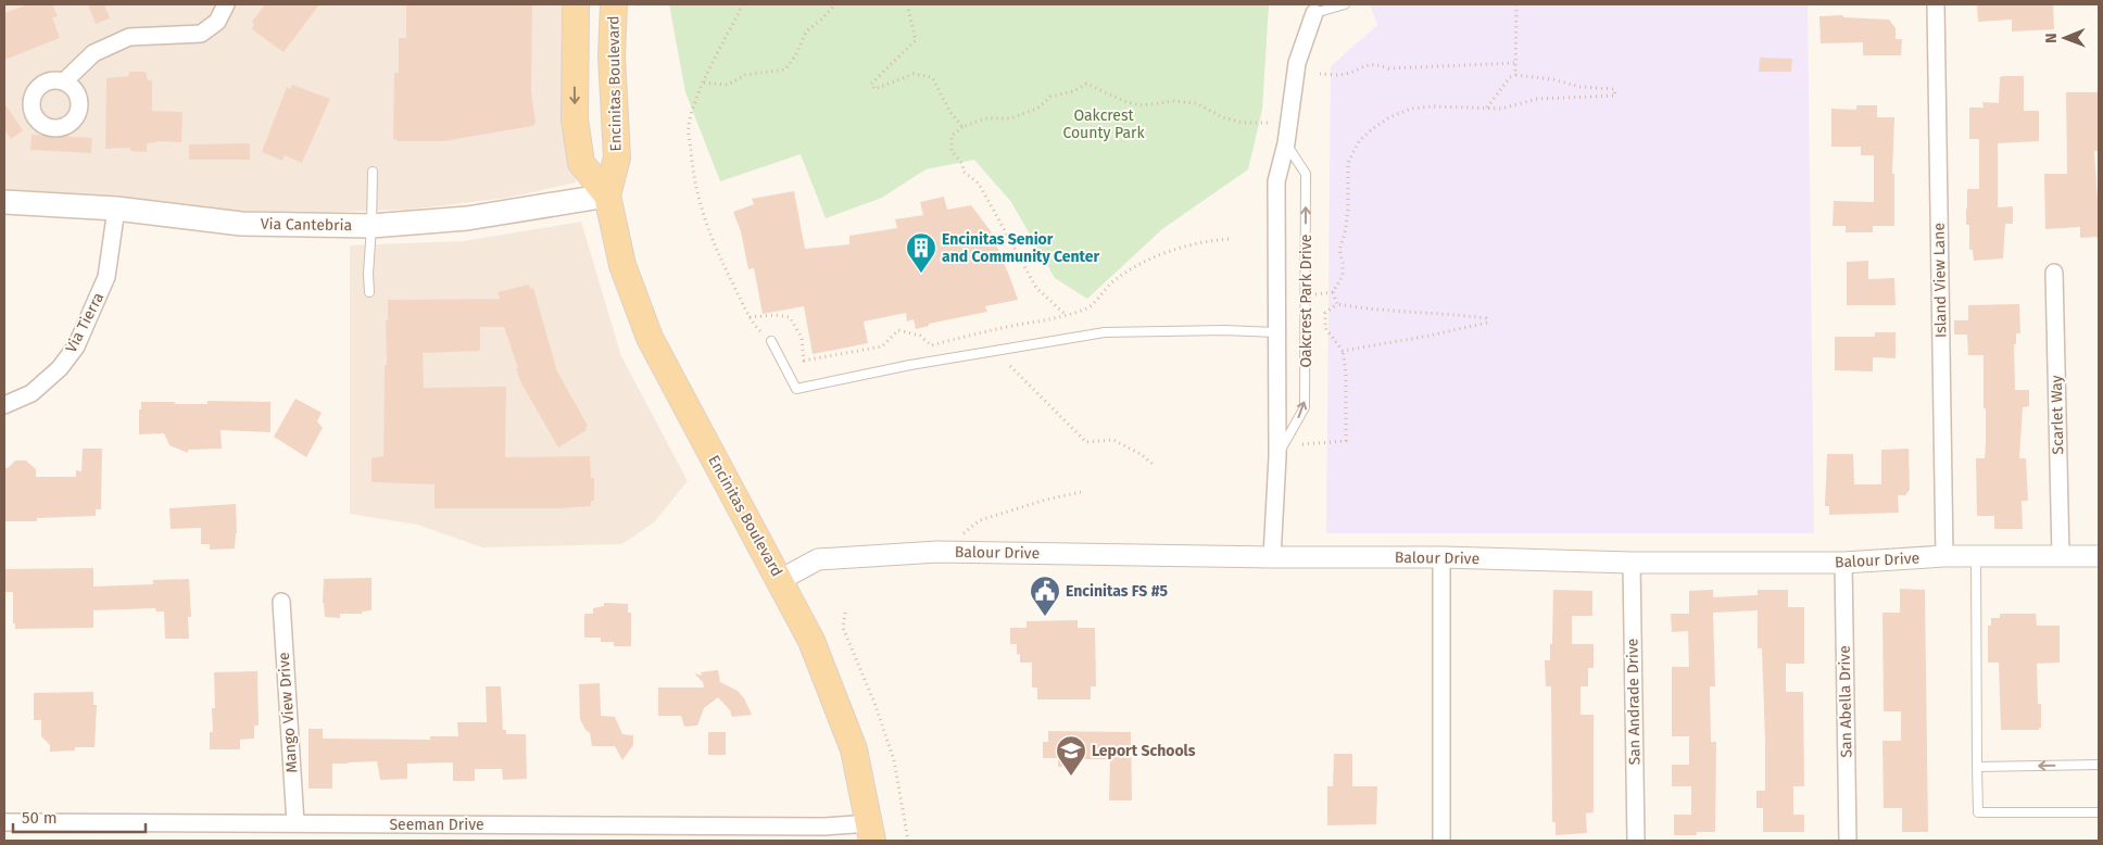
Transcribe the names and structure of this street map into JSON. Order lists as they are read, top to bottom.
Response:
{
  "streets": {
    "main road": ["Encinitas Boulevard", "Via Cantebria"],
    "street": [
      "Island View Lane",
      "Oakcrest Park Drive",
      "Via Tierra",
      "Scarlet Way",
      "Balour Drive",
      "San Andrade Drive",
      "San Abella Drive",
      "Mango View Drive",
      "Seeman Drive"
    ]
  },
  "crossings": [
    ["Encinitas Boulevard", "Via Cantebria"],
    ["Encinitas Boulevard", "Balour Drive"],
    ["Encinitas Boulevard", "Seeman Drive"],
    ["Via Cantebria", "Via Tierra"],
    ["Island View Lane", "Balour Drive"],
    ["Oakcrest Park Drive", "Balour Drive"],
    ["Scarlet Way", "Balour Drive"],
    ["Balour Drive", "San Andrade Drive"],
    ["Balour Drive", "San Abella Drive"],
    ["Mango View Drive", "Seeman Drive"]
  ],
  "parks": ["Oakcrest County Park"],
  "places": {
    "building": ["Encinitas Senior and Community Center"],
    "public building": ["Encinitas FS #5"],
    "school or university": ["Leport Schools"]
  },
  "scale_bar": "50 m",
  "north": "left"
}
